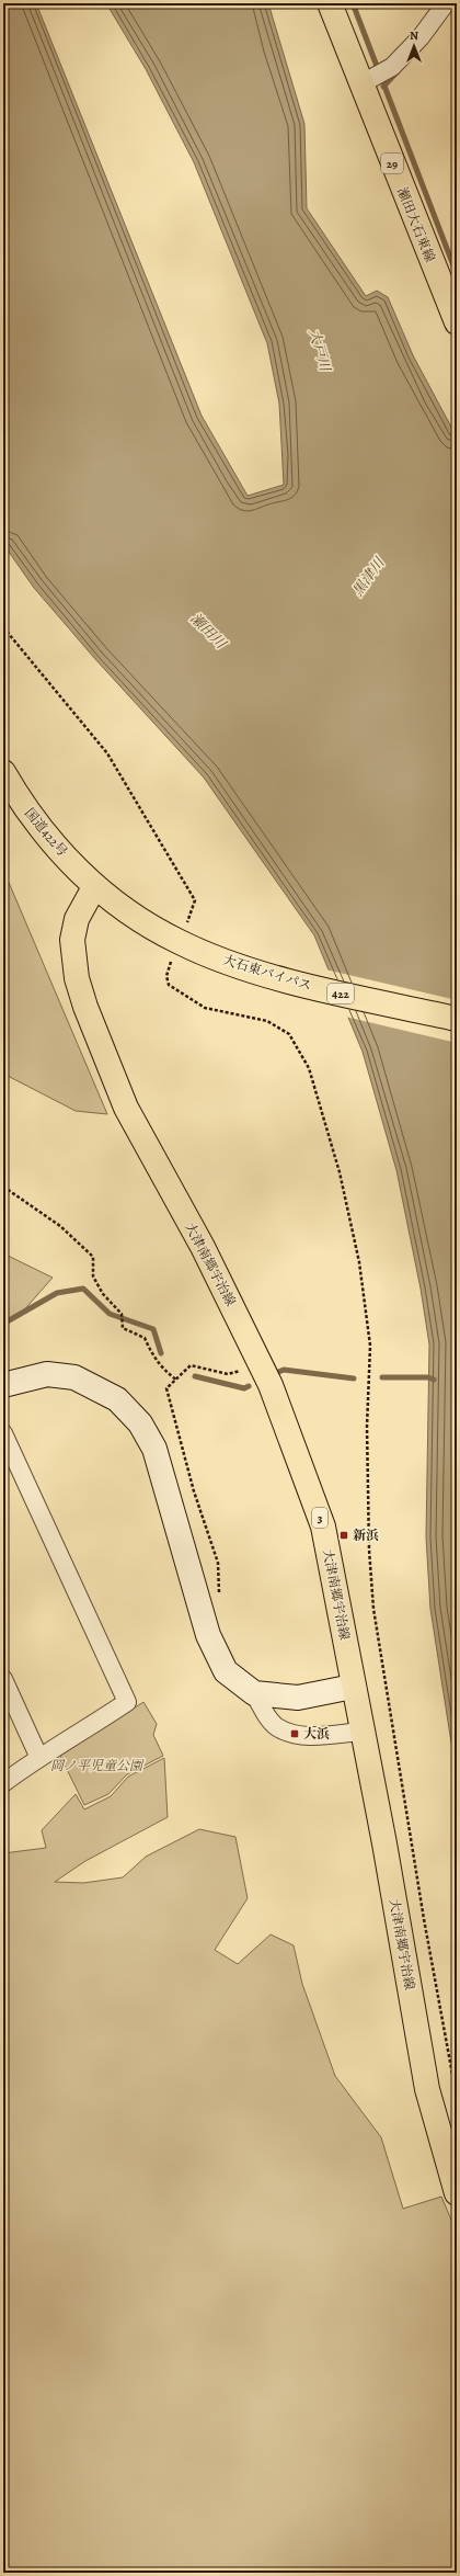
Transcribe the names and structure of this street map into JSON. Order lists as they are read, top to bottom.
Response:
{
  "streets": {
    "main road": [
      "29",
      "瀬田大石東線",
      "国道422号",
      "大石東バイパス",
      "422",
      "大津南郷宇治線",
      "3"
    ]
  },
  "crossings": [
    ["国道422号", "大石東バイパス"],
    ["国道422号", "大津南郷宇治線"],
    ["大石東バイパス", "大津南郷宇治線"]
  ],
  "water": ["大戸川", "黒津川", "瀬田川"],
  "parks": ["岡ノ平児童公園"],
  "places": {
    "transit": ["新浜", "大浜"]
  },
  "north": "top"
}
